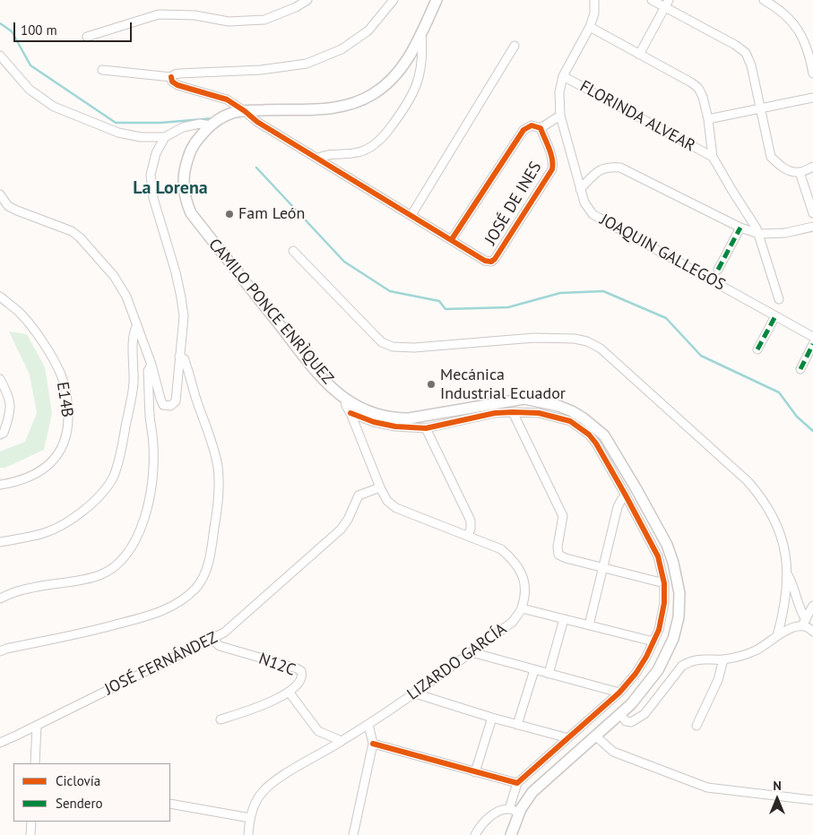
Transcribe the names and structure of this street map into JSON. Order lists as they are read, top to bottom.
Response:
{
  "streets": {
    "main road": ["CAMILO PONCE ENRÌQUEZ"],
    "street": [
      "FLORINDA ALVEAR",
      "JOSÉ DE INES",
      "JOAQUIN GALLEGOS",
      "E14B",
      "LIZARDO GARCÍA",
      "JOSÉ FERNÁNDEZ",
      "N12C"
    ]
  },
  "crossings": [
    ["FLORINDA ALVEAR", "JOAQUIN GALLEGOS"],
    ["LIZARDO GARCÍA", "N12C"],
    ["JOSÉ FERNÁNDEZ", "N12C"]
  ],
  "districts": ["La Lorena"],
  "places": ["Fam León", "Mecánica Industrial Ecuador"],
  "legend": ["Ciclovía", "Sendero"],
  "scale_bar": "100 m",
  "north": "top"
}
